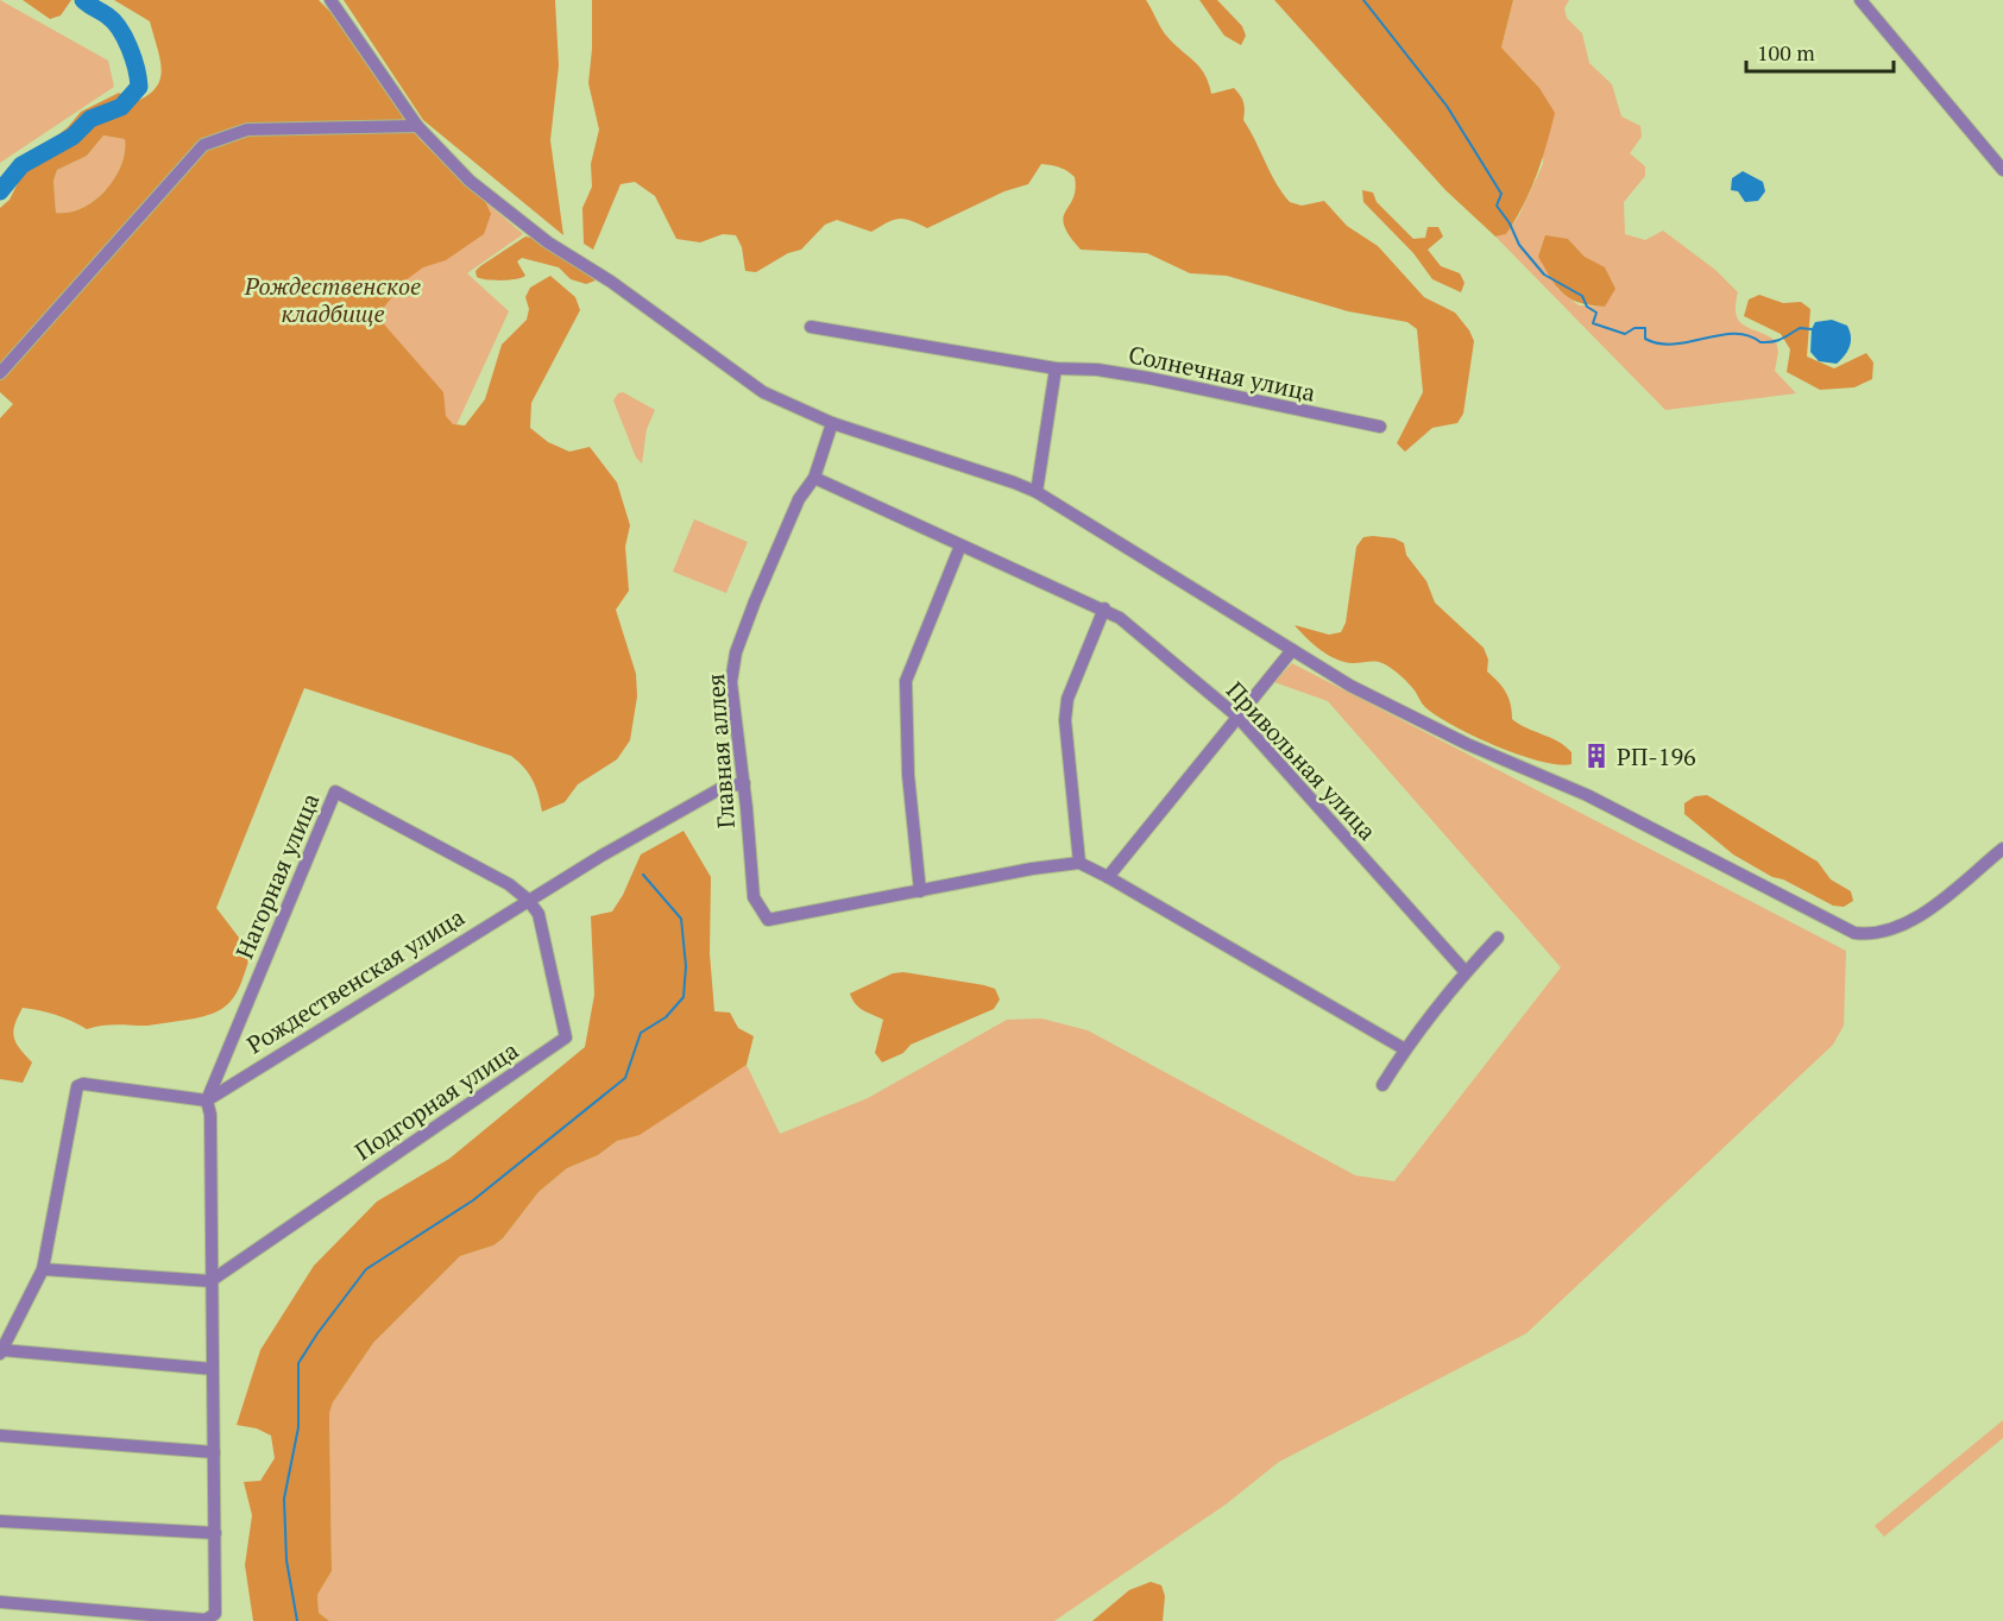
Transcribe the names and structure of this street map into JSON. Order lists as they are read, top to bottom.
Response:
{
  "streets": {
    "street": [
      "Солнечная улица",
      "Главная аллея",
      "Привольная улица",
      "Нагорная улица",
      "Рождественская улица",
      "Подгорная улица"
    ]
  },
  "crossings": [
    ["Главная аллея", "Привольная улица"],
    ["Главная аллея", "Рождественская улица"],
    ["Нагорная улица", "Рождественская улица"],
    ["Нагорная улица", "Подгорная улица"],
    ["Рождественская улица", "Подгорная улица"]
  ],
  "parks": ["Рождественское кладбище"],
  "places": {
    "building": ["РП-196"]
  },
  "scale_bar": "100 m"
}
